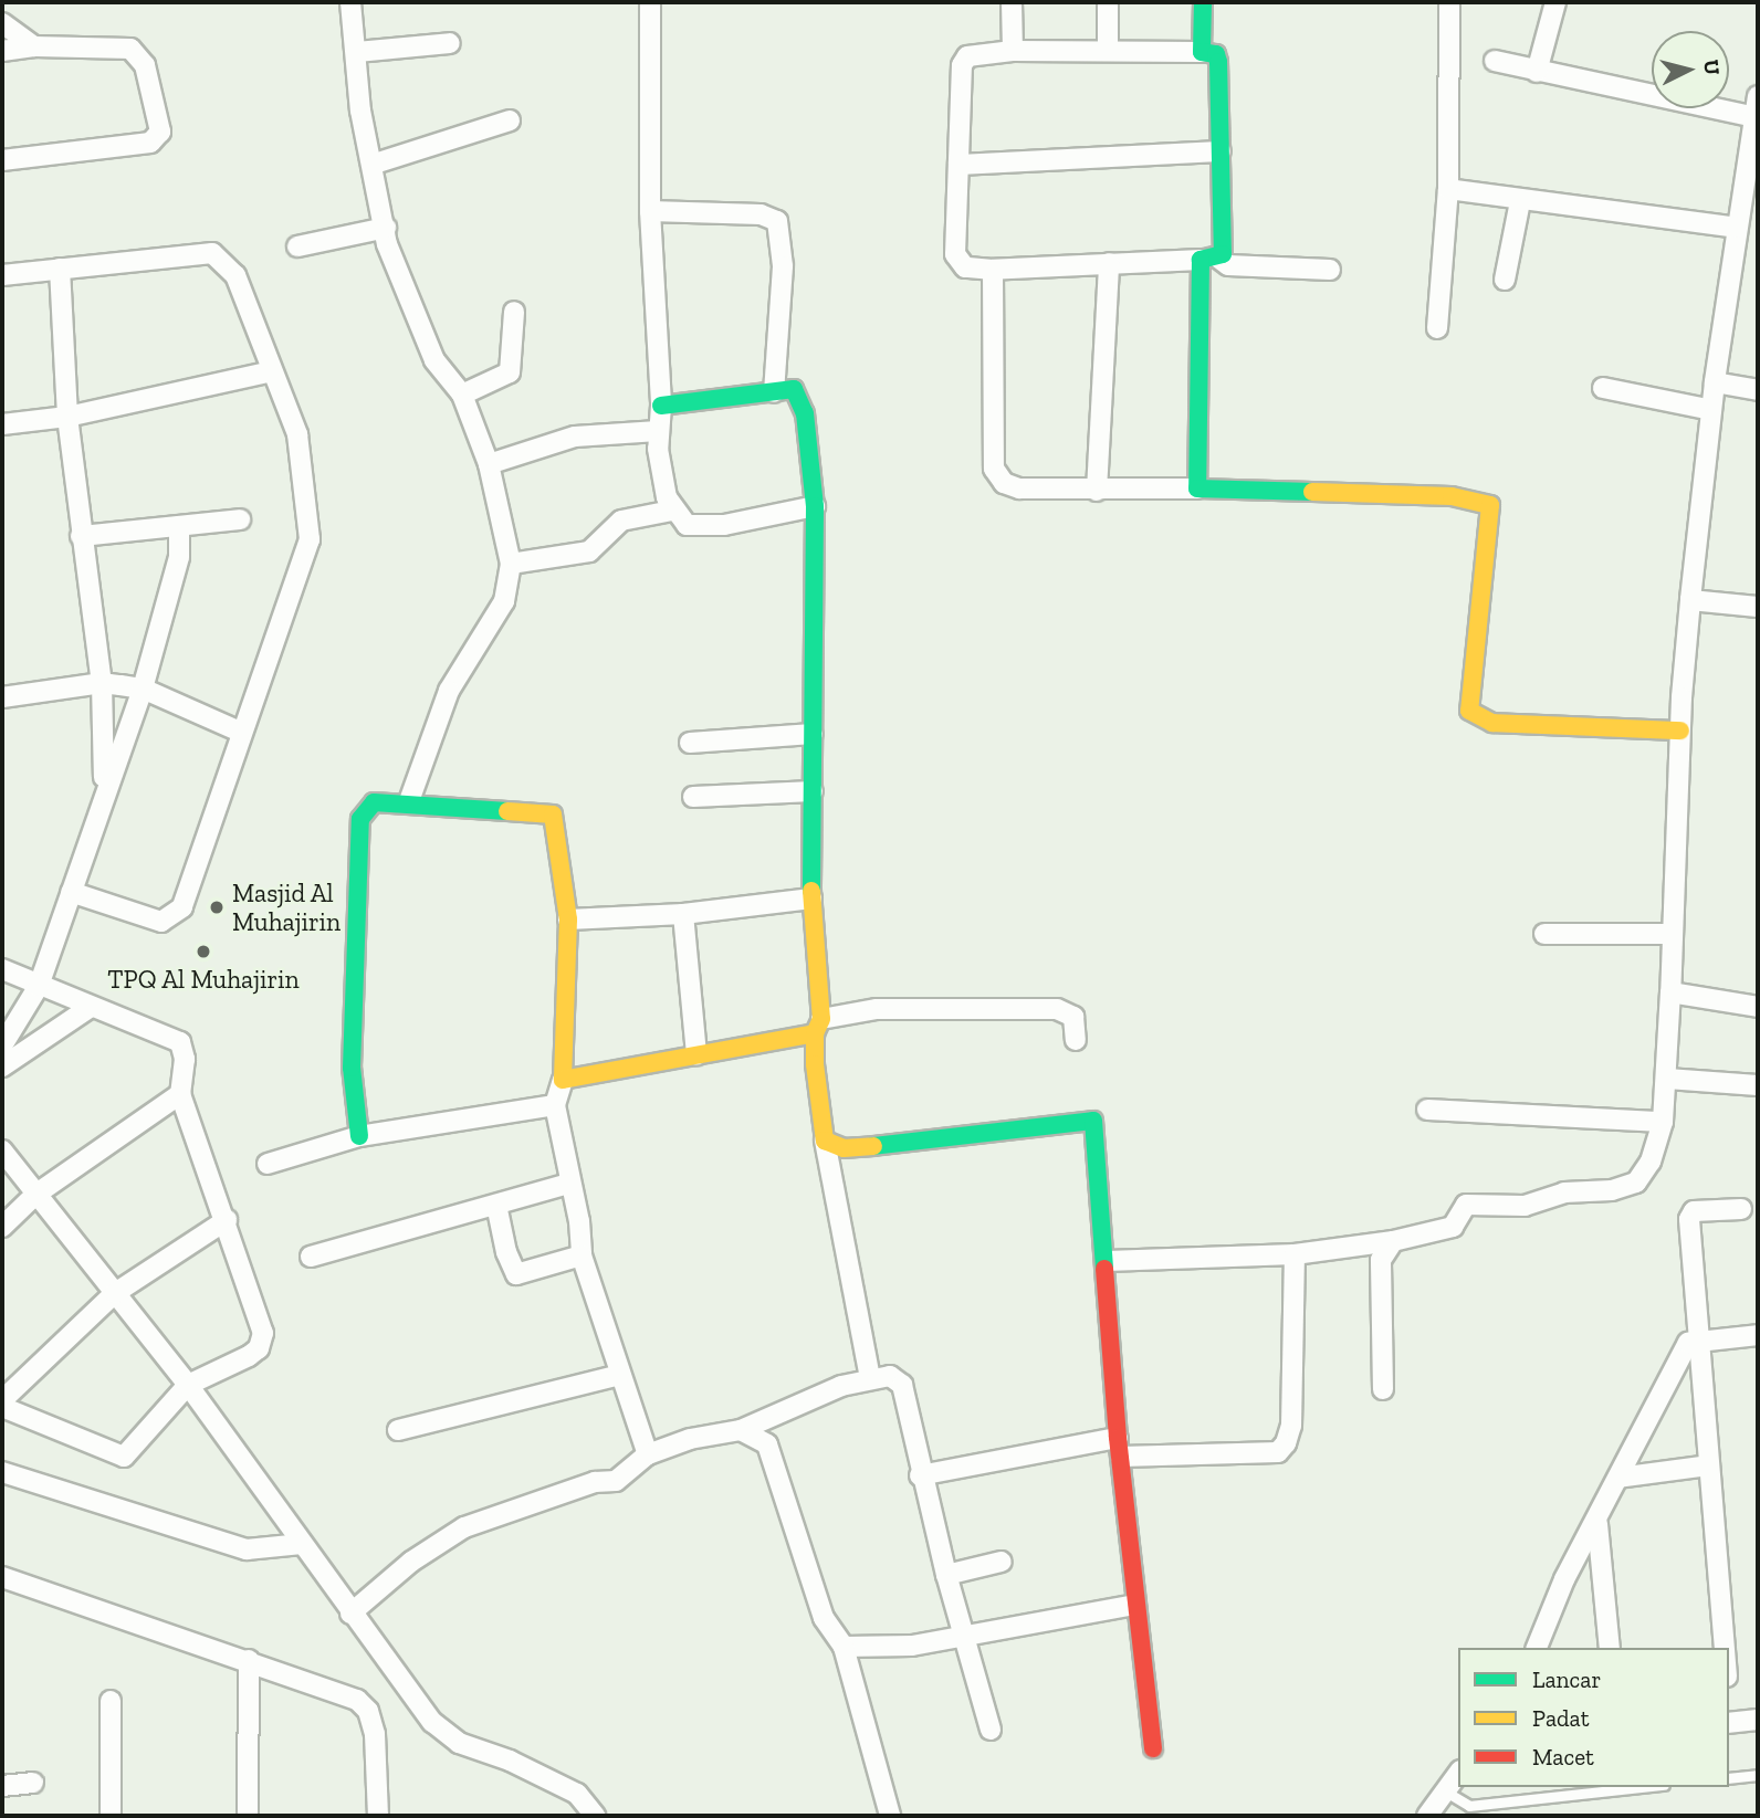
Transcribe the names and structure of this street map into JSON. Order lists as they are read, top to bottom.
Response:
{
  "places": ["Masjid Al Muhajirin", "TPQ Al Muhajirin"],
  "legend": ["Lancar", "Padat", "Macet"],
  "north": "right"
}
